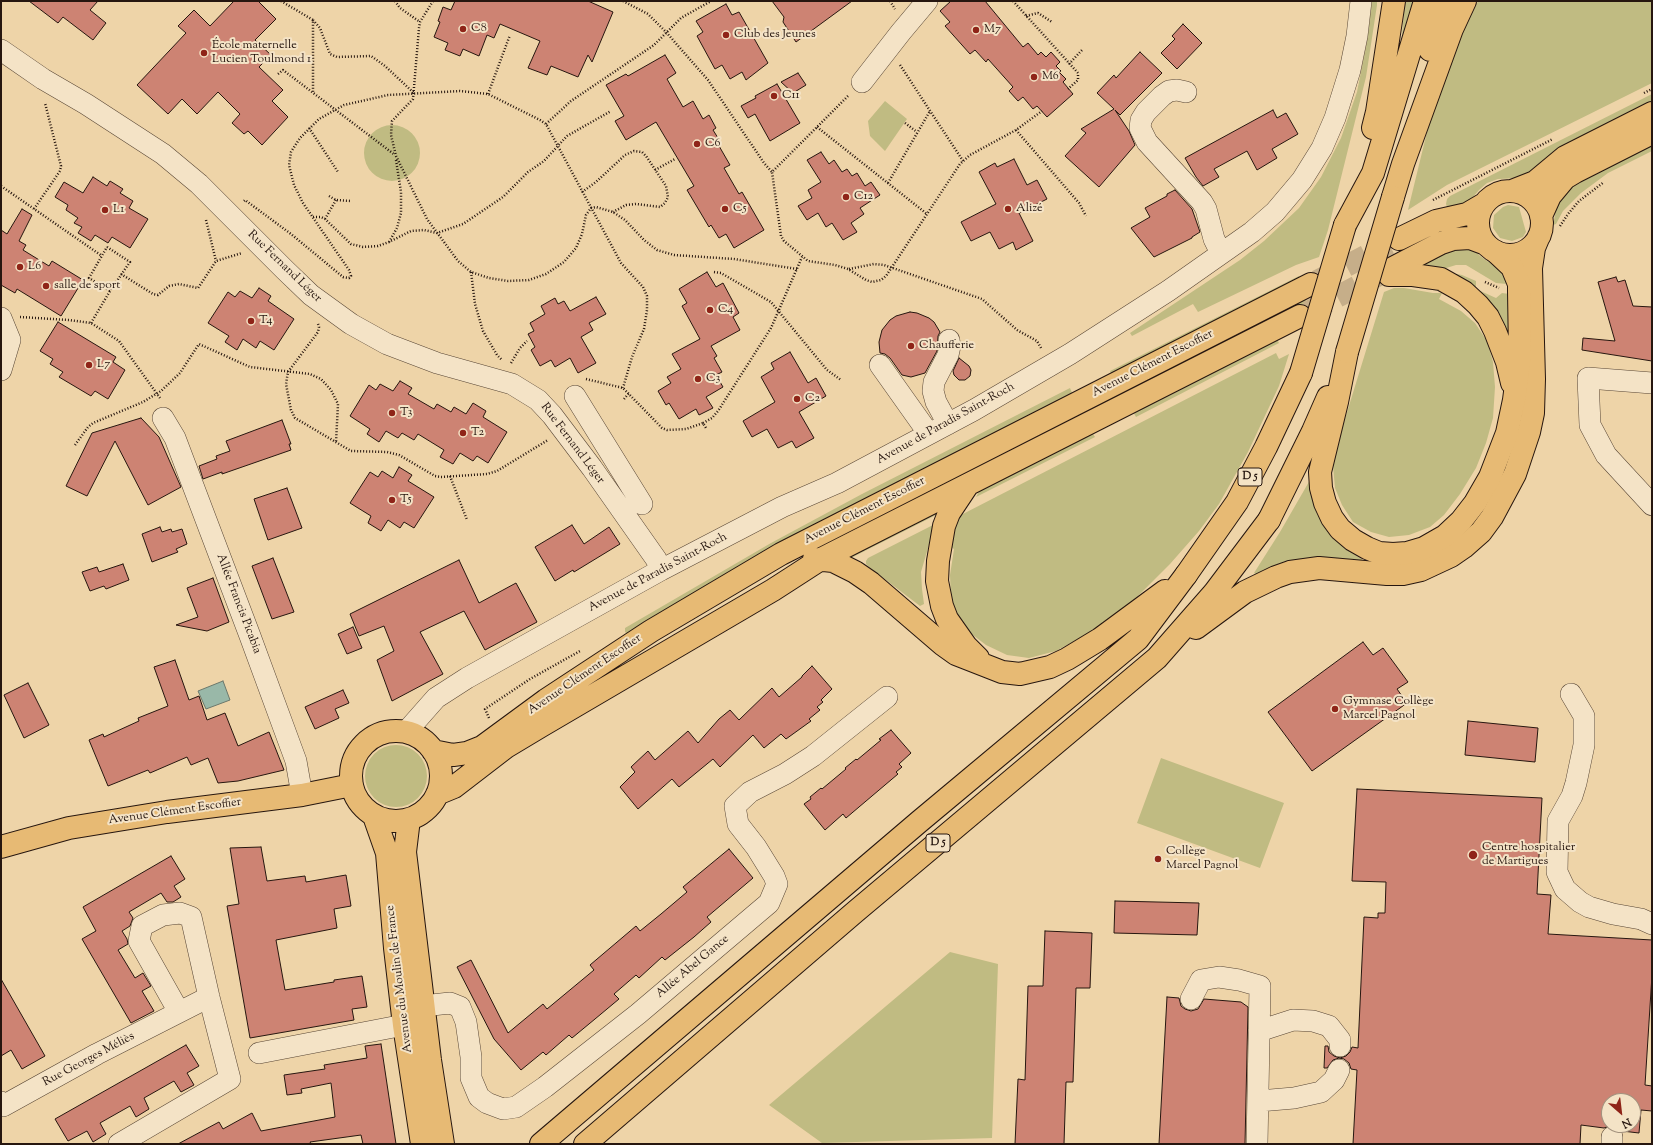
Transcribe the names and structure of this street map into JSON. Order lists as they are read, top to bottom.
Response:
{
  "streets": {
    "main road": ["Avenue Clément Escoffier", "D 5", "Avenue du Moulin de France"],
    "street": [
      "Rue Fernand Léger",
      "Avenue de Paradis Saint-Roch",
      "Allée Francis Picabia",
      "Allée Abel Gance",
      "Rue Georges Méliès"
    ]
  },
  "crossings": [
    ["Rue Fernand Léger", "Avenue de Paradis Saint-Roch"],
    ["Avenue Clément Escoffier", "Avenue de Paradis Saint-Roch"],
    ["Avenue Clément Escoffier", "Allée Francis Picabia"],
    ["Avenue Clément Escoffier", "Avenue du Moulin de France"],
    ["Avenue de Paradis Saint-Roch", "Avenue du Moulin de France"],
    ["Allée Abel Gance", "Avenue du Moulin de France"]
  ],
  "places": [
    "C8",
    "M7",
    "Club des Jeunes",
    "École maternelle Lucien Toulmond 1",
    "M6",
    "C11",
    "C6",
    "C12",
    "C5",
    "Alizé",
    "L1",
    "L6",
    "salle de sport",
    "C4",
    "T4",
    "Chaufferie",
    "L7",
    "C3",
    "C2",
    "T3",
    "T2",
    "T5",
    "Gymnase Collège Marcel Pagnol",
    "Centre hospitalier de Martigues",
    "Collège Marcel Pagnol"
  ],
  "north": "bottom right"
}
